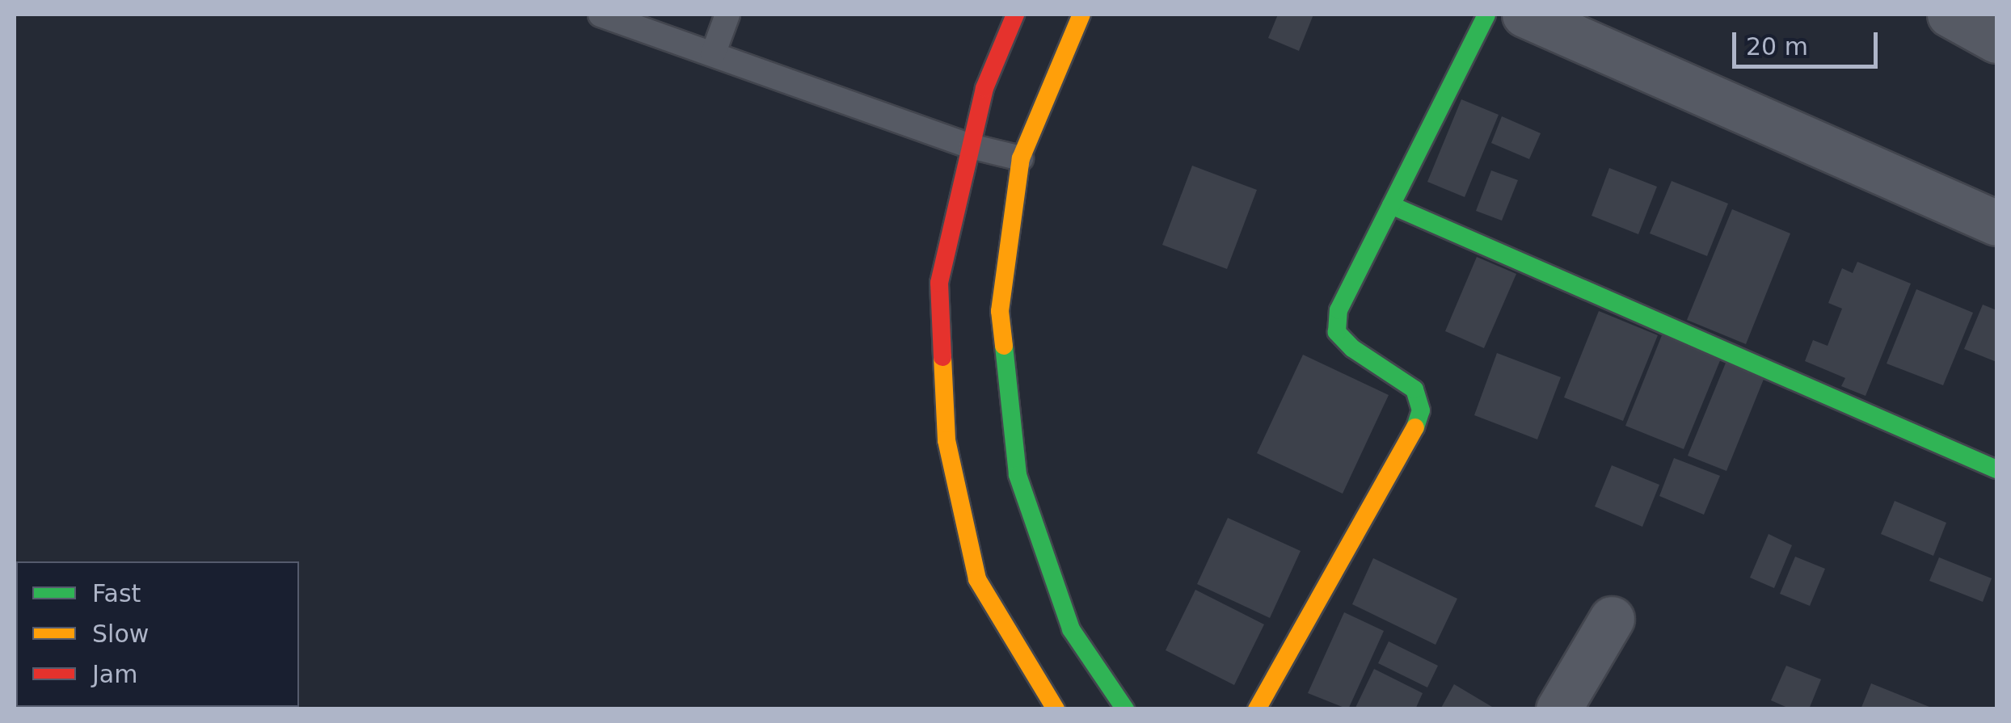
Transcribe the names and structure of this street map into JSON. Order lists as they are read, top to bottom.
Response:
{
  "legend": ["Fast", "Slow", "Jam"],
  "scale_bar": "20 m"
}
